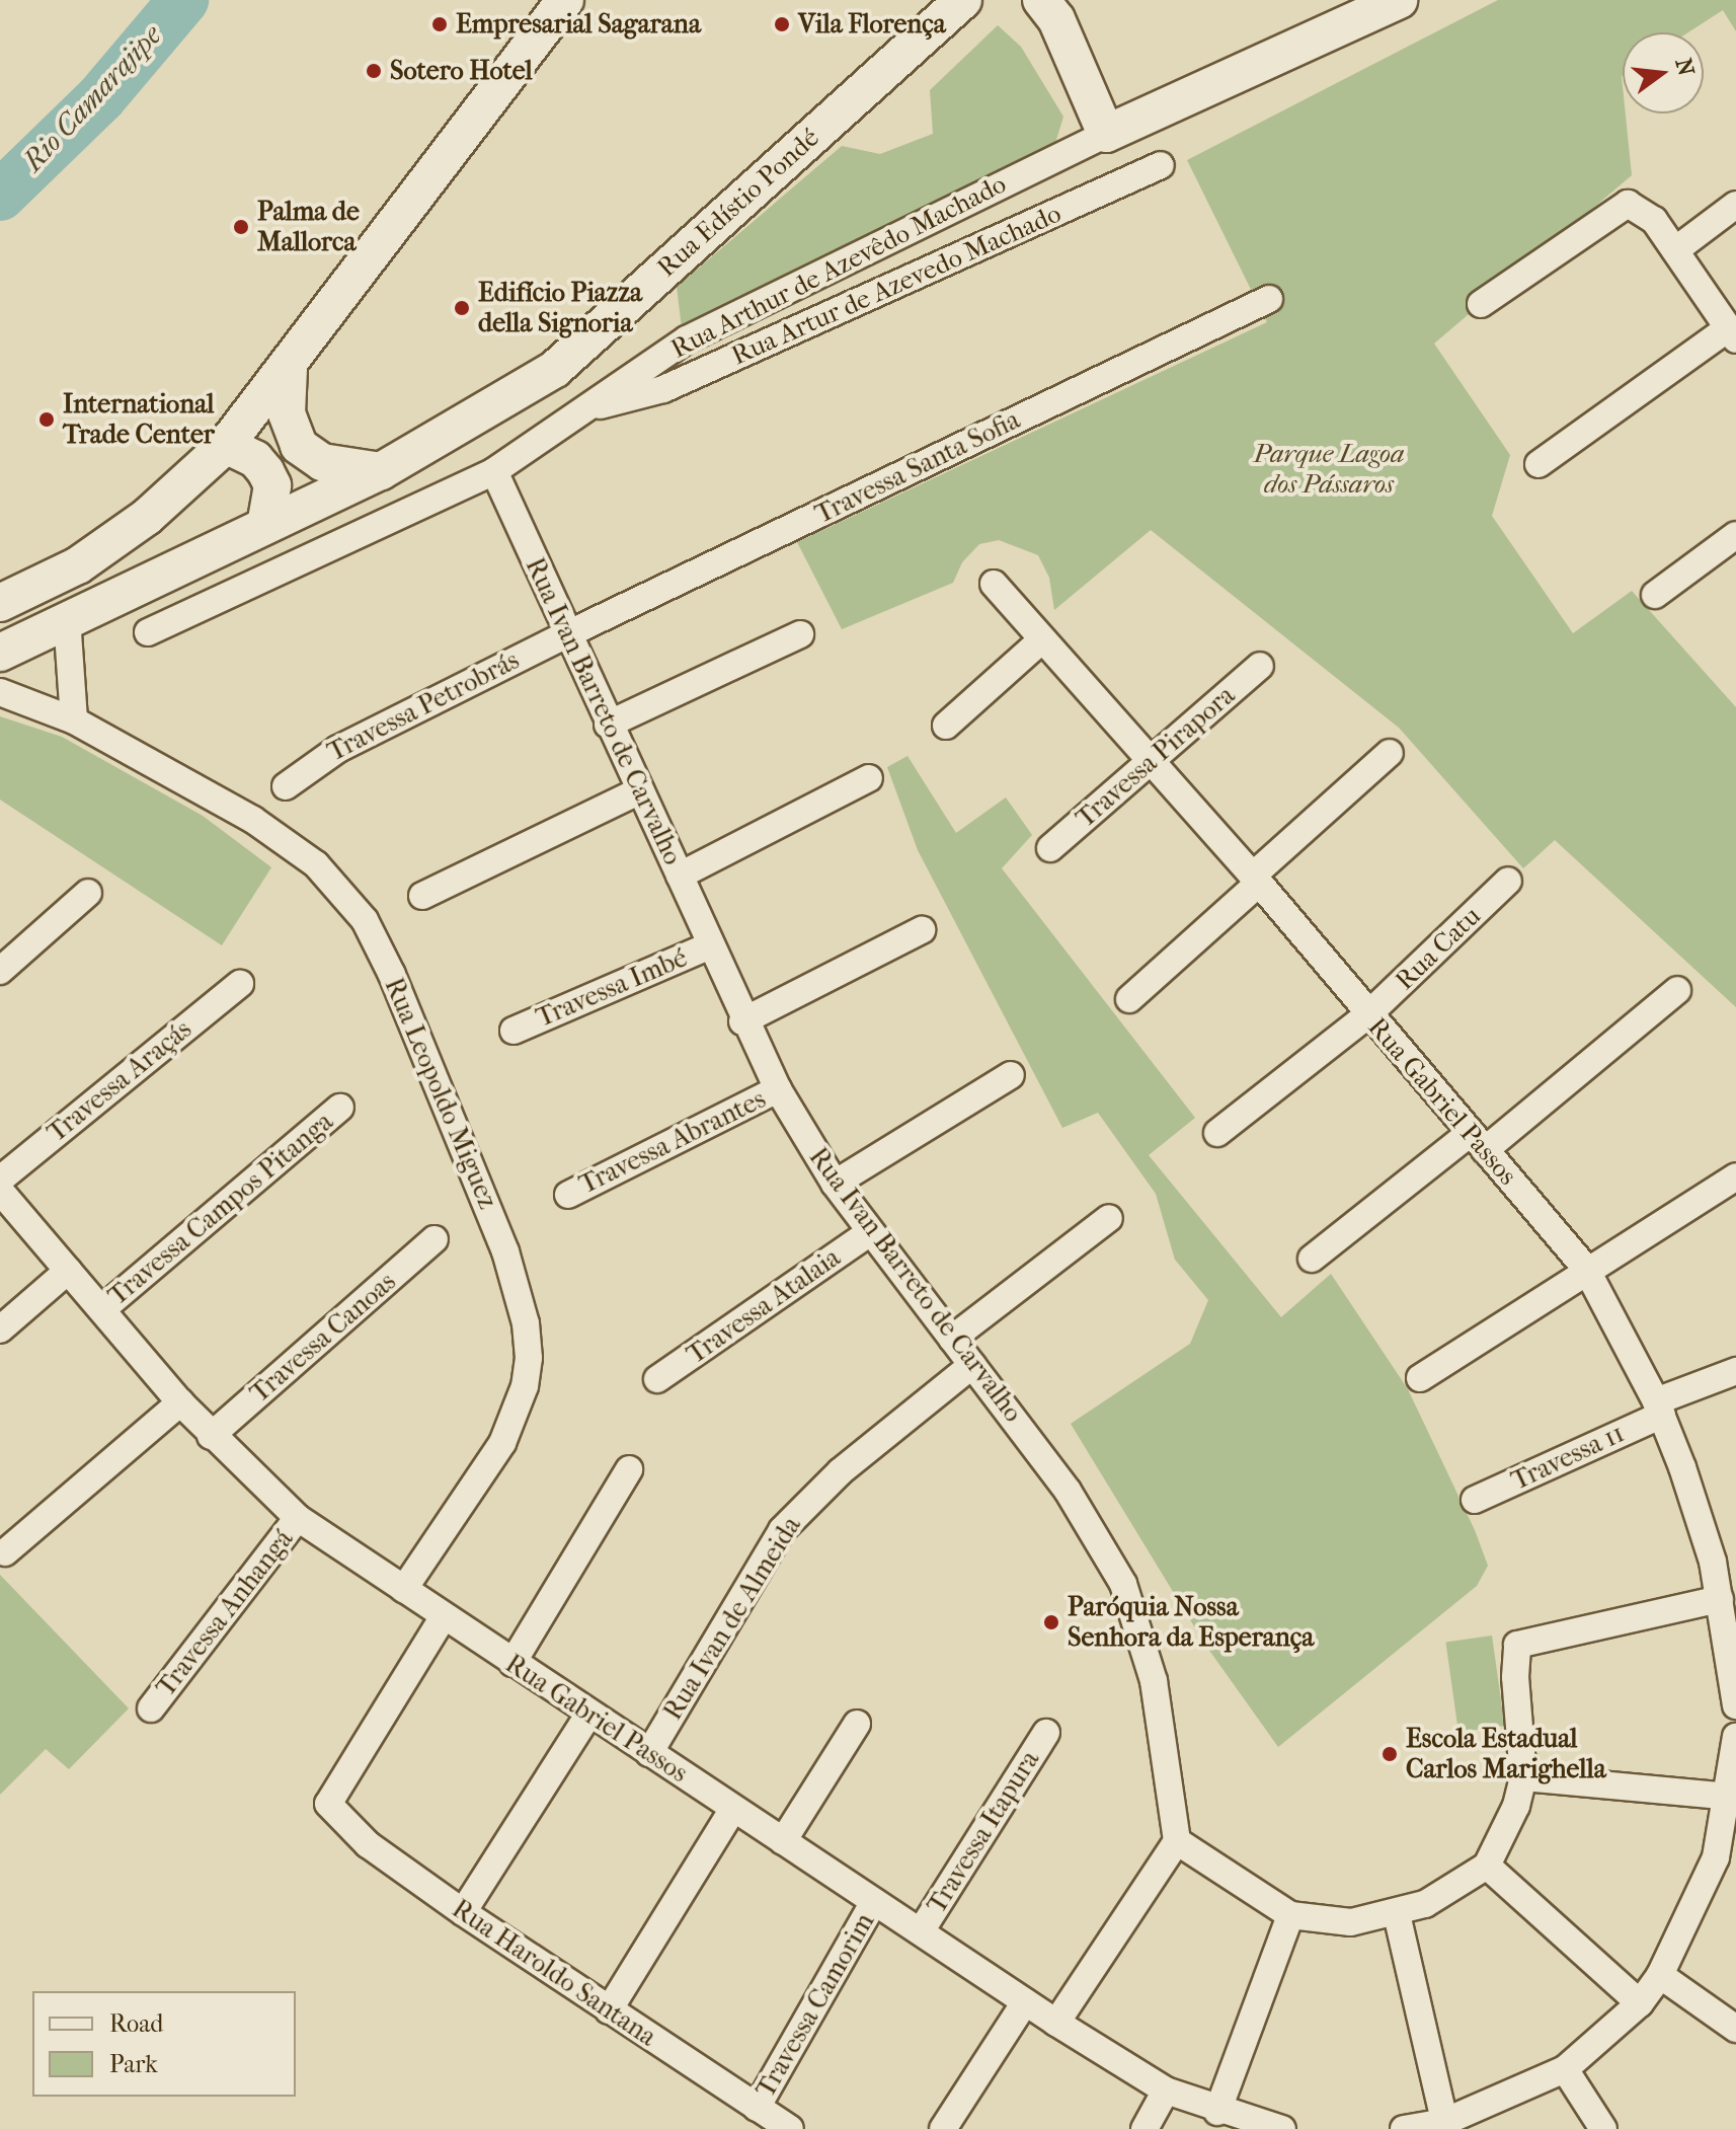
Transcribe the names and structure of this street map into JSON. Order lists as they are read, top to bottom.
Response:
{
  "streets": {
    "street": [
      "Rua Edístio Pondé",
      "Rua Arthur de Azevêdo Machado",
      "Rua Artur de Azevedo Machado",
      "Travessa Santa Sofia",
      "Travessa Petrobrás",
      "Rua Ivan Barreto de Carvalho",
      "Travessa Pirapora",
      "Rua Catu",
      "Travessa Imbé",
      "Travessa Araçás",
      "Rua Leopoldo Miguez",
      "Rua Gabriel Passos",
      "Travessa Abrantes",
      "Travessa Campos Pitanga",
      "Travessa Atalaia",
      "Travessa Canoas",
      "Travessa 11",
      "Travessa Anhangá",
      "Rua Ivan de Almeida",
      "Travessa Itapura",
      "Rua Haroldo Santana",
      "Travessa Camorim"
    ]
  },
  "crossings": [
    ["Rua Arthur de Azevêdo Machado", "Rua Artur de Azevedo Machado"],
    ["Rua Arthur de Azevêdo Machado", "Rua Ivan Barreto de Carvalho"],
    ["Travessa Santa Sofia", "Travessa Petrobrás"],
    ["Travessa Santa Sofia", "Rua Ivan Barreto de Carvalho"],
    ["Travessa Petrobrás", "Rua Ivan Barreto de Carvalho"],
    ["Rua Ivan Barreto de Carvalho", "Travessa Imbé"],
    ["Rua Ivan Barreto de Carvalho", "Travessa Abrantes"],
    ["Rua Ivan Barreto de Carvalho", "Travessa Atalaia"],
    ["Rua Ivan Barreto de Carvalho", "Rua Ivan de Almeida"],
    ["Travessa Pirapora", "Rua Gabriel Passos"],
    ["Rua Catu", "Rua Gabriel Passos"],
    ["Rua Leopoldo Miguez", "Rua Gabriel Passos"],
    ["Rua Gabriel Passos", "Travessa Campos Pitanga"],
    ["Rua Gabriel Passos", "Travessa Canoas"],
    ["Rua Gabriel Passos", "Travessa 11"],
    ["Rua Gabriel Passos", "Travessa Anhangá"],
    ["Rua Gabriel Passos", "Rua Ivan de Almeida"],
    ["Rua Gabriel Passos", "Travessa Itapura"],
    ["Rua Gabriel Passos", "Rua Haroldo Santana"],
    ["Rua Gabriel Passos", "Travessa Camorim"],
    ["Rua Haroldo Santana", "Travessa Camorim"]
  ],
  "water": ["Rio Camarajipe"],
  "parks": ["Parque Lagoa dos Pássaros"],
  "places": [
    "Empresarial Sagarana",
    "Vila Florença",
    "Sotero Hotel",
    "Palma de Mallorca",
    "Edifício Piazza della Signoria",
    "International Trade Center",
    "Paróquia Nossa Senhora da Esperança",
    "Escola Estadual Carlos Marighella"
  ],
  "legend": ["Road", "Park"],
  "north": "right"
}
